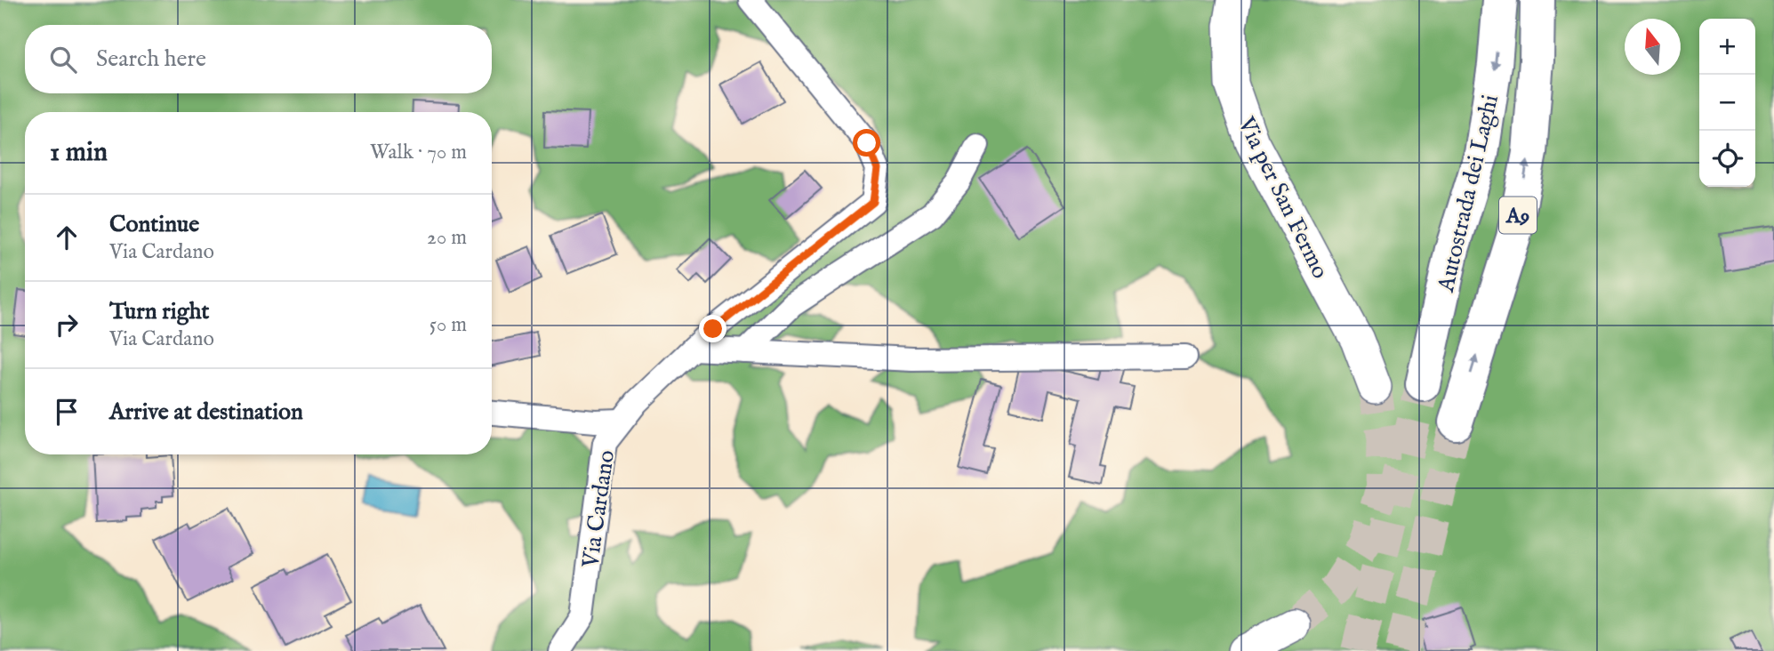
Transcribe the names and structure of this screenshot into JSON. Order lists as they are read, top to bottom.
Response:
{
  "streets": {
    "highway": ["Autostrada dei Laghi", "A9"],
    "main road": ["Via per San Fermo"],
    "street": ["Via Cardano"]
  },
  "north": "top",
  "page": {
    "map_buttons": ["+", "−"],
    "search": "Search here",
    "heading": ["1 min", "Walk · 70 m"],
    "list": [
      ["Continue", "Via Cardano", "20 m"],
      ["Turn right", "Via Cardano", "50 m"],
      "Arrive at destination"
    ]
  }
}
